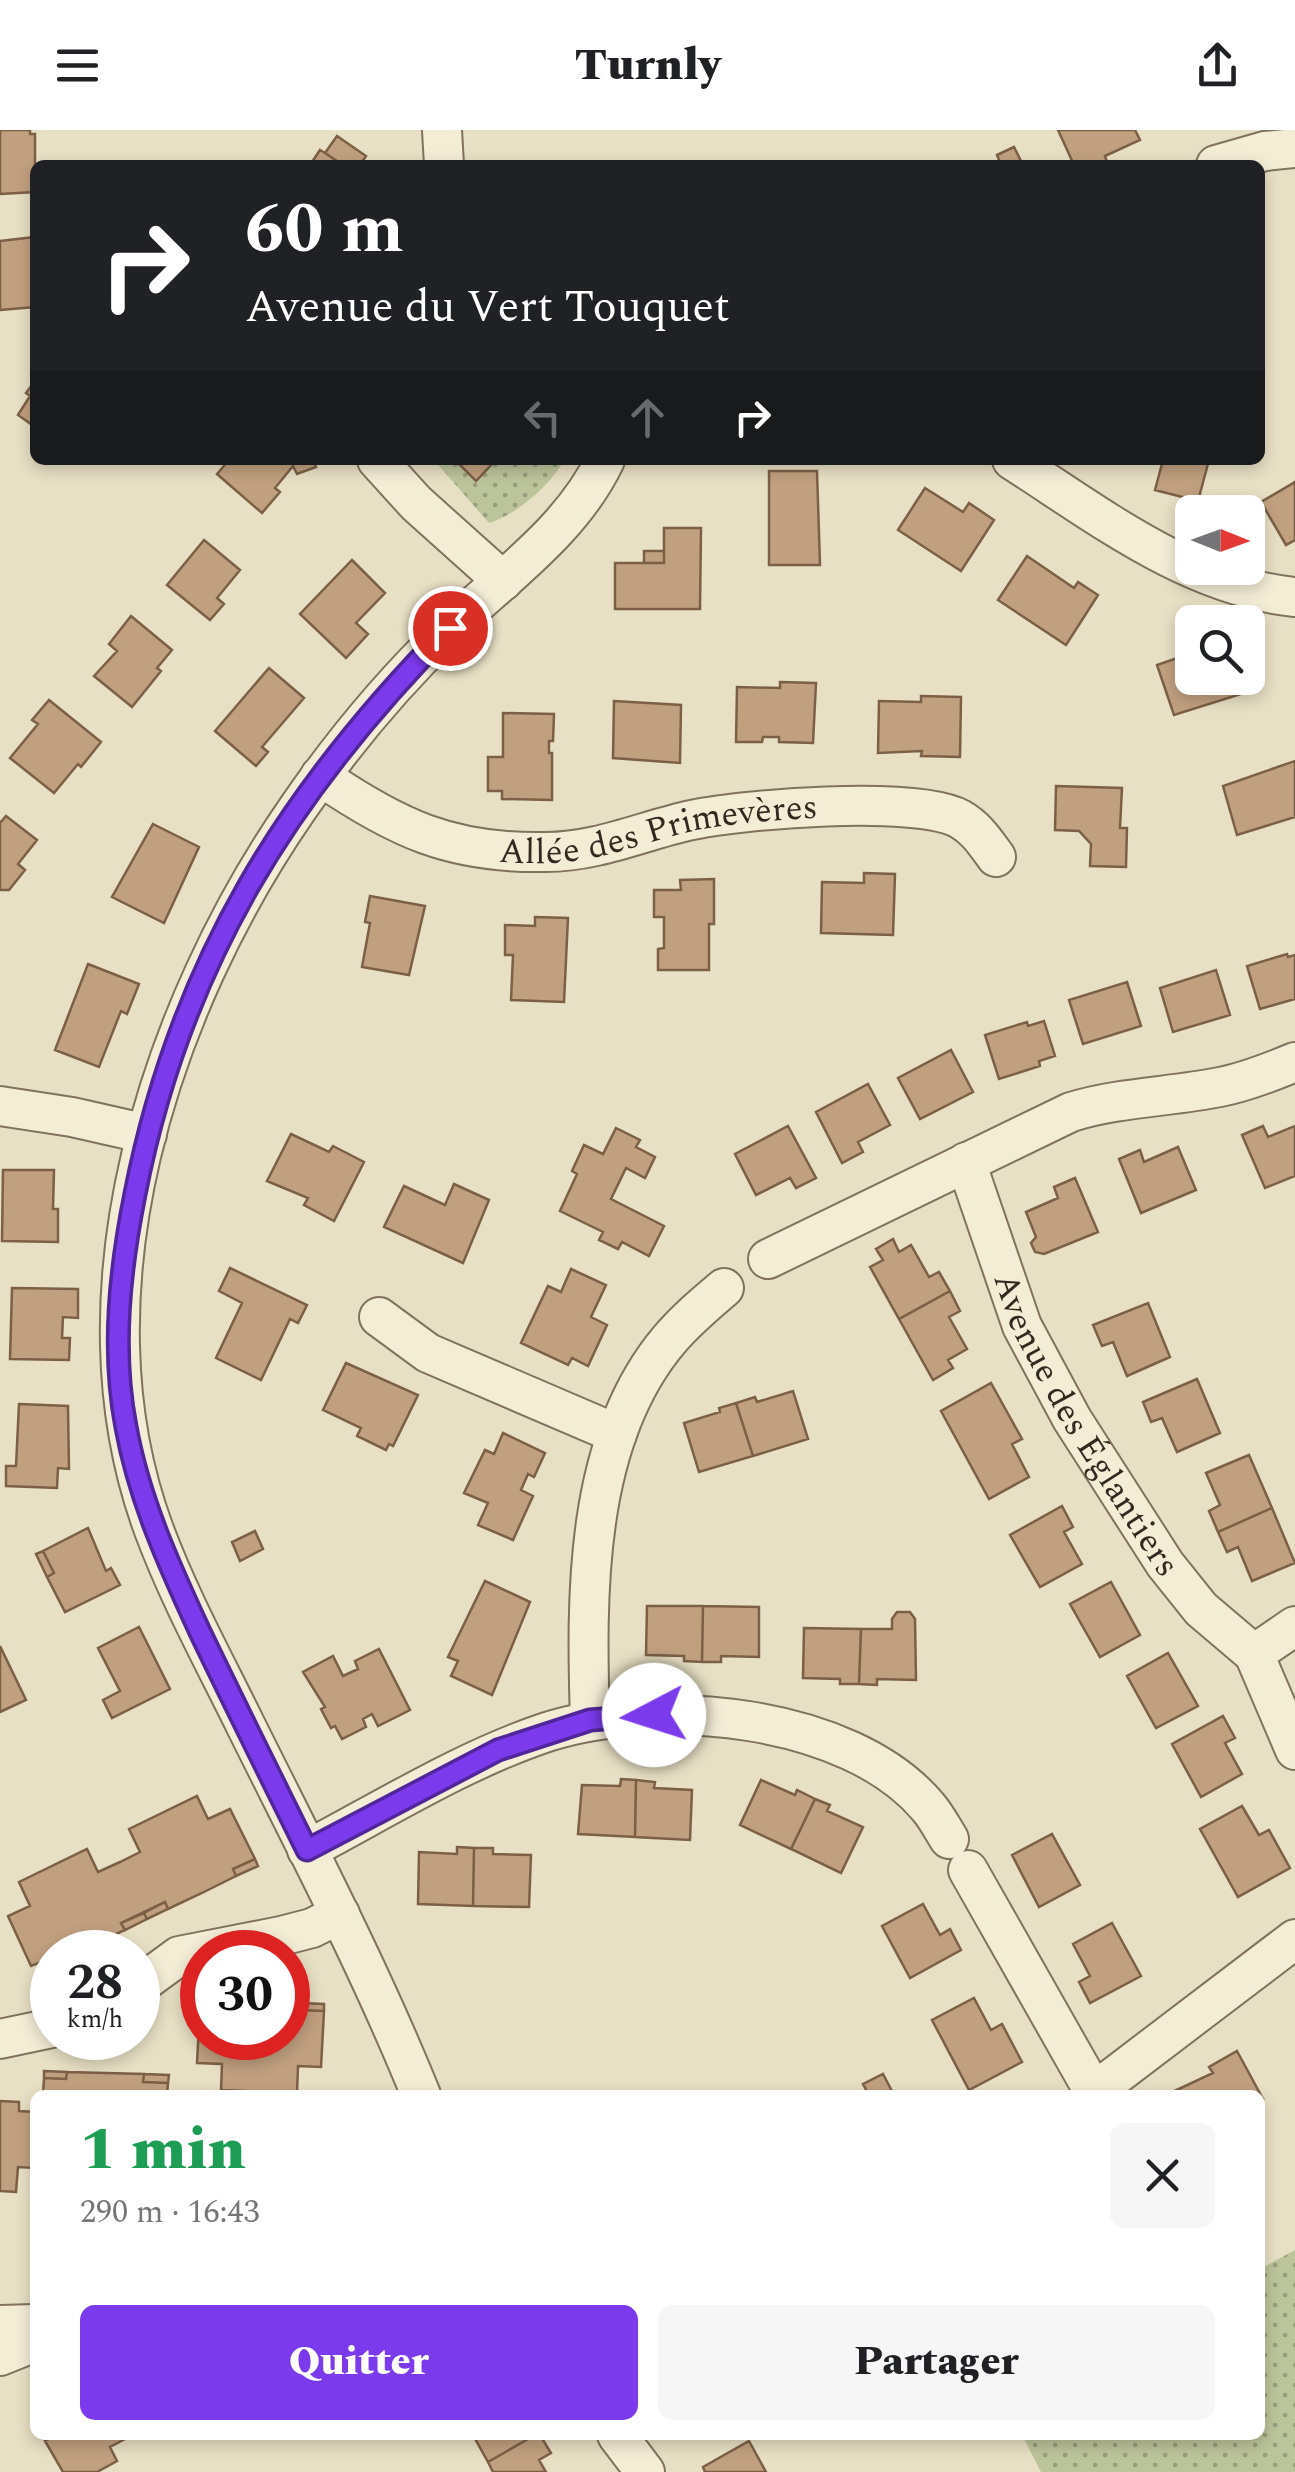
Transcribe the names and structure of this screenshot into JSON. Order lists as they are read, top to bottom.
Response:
{
  "streets": {
    "street": ["Allée des Primevères", "Avenue des Églantiers"]
  },
  "north": "right",
  "page": {
    "header": "Turnly",
    "turn": ["60 m", "Avenue du Vert Touquet"],
    "speed": "28 km/h",
    "limit": "30",
    "heading": ["1 min", "290 m · 16:43"],
    "buttons": ["Quitter", "Partager"]
  }
}
